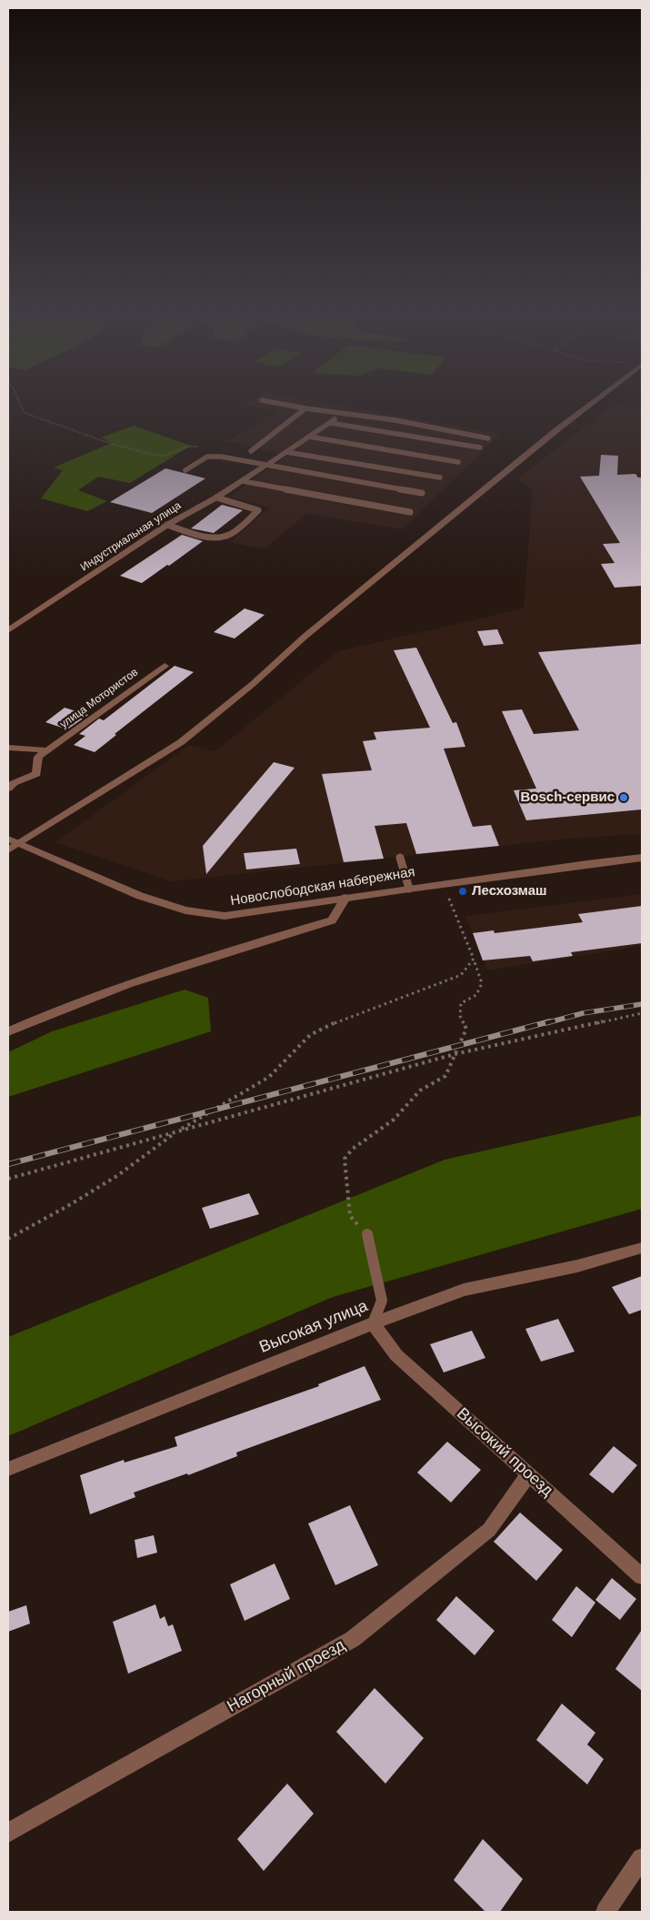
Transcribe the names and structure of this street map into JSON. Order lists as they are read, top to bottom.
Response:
{
  "streets": {
    "street": [
      "Индустриальная улица",
      "улица Мотористов",
      "Новослободская набережная",
      "Высокая улица",
      "Высокий проезд",
      "Нагорный проезд"
    ]
  },
  "crossings": [
    ["Высокая улица", "Высокий проезд"],
    ["Высокий проезд", "Нагорный проезд"]
  ],
  "places": ["Bosch-сервис", "Лесхозмаш"]
}
